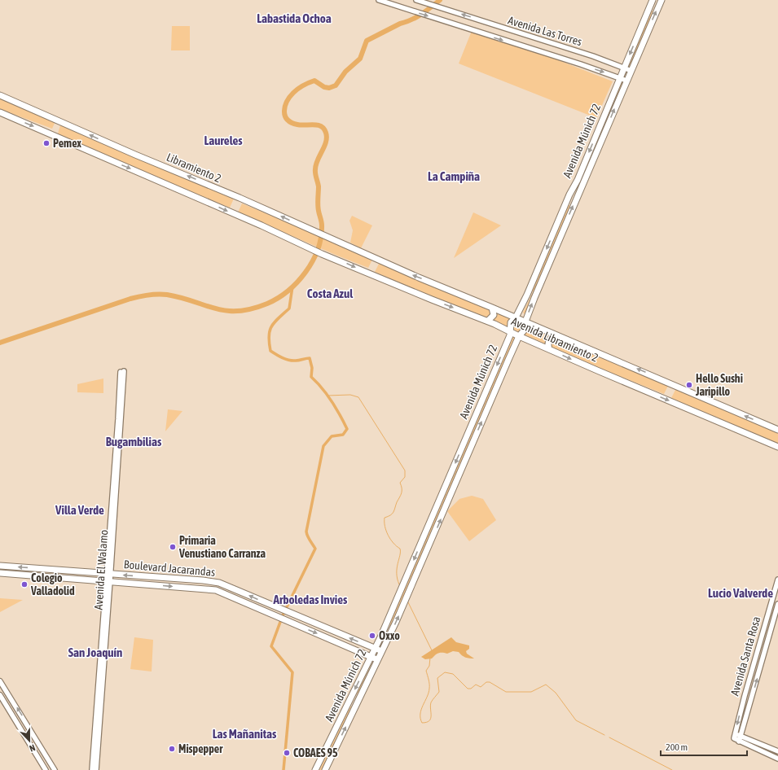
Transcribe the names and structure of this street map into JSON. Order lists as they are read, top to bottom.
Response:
{
  "streets": {
    "main road": [
      "Avenida Múnich 72",
      "Libramiento 2",
      "Avenida Libramiento 2",
      "Boulevard Jacarandas"
    ],
    "street": ["Avenida Las Torres", "Avenida El Walamo", "Avenida Santa Rosa"]
  },
  "crossings": [
    ["Avenida Las Torres", "Avenida Múnich 72"],
    ["Avenida Múnich 72", "Avenida Libramiento 2"],
    ["Avenida Múnich 72", "Boulevard Jacarandas"],
    ["Libramiento 2", "Avenida Libramiento 2"],
    ["Boulevard Jacarandas", "Avenida El Walamo"]
  ],
  "one_way": ["Libramiento 2"],
  "districts": [
    "Labastida Ochoa",
    "Laureles",
    "La Campiña",
    "Costa Azul",
    "Bugambilias",
    "Villa Verde",
    "Lucio Valverde",
    "Arboledas Invies",
    "San Joaquín",
    "Las Mañanitas"
  ],
  "places": [
    "Pemex",
    "Hello Sushi Jaripillo",
    "Primaria Venustiano Carranza",
    "Colegio Valladolid",
    "Oxxo",
    "Mispepper",
    "COBAES 95"
  ],
  "scale_bar": "200 m",
  "north": "bottom"
}
